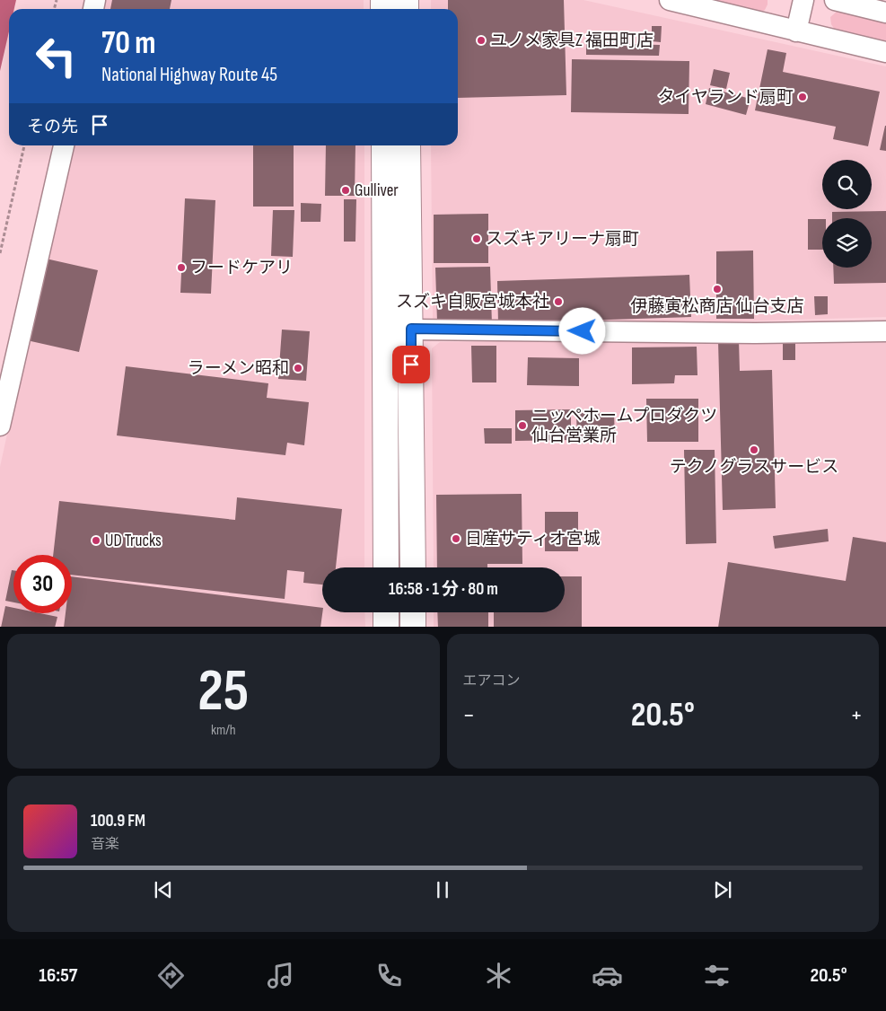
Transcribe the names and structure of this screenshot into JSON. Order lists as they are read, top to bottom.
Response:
{
  "places": [
    "ユノメ家具Z 福田町店",
    "タイヤランド扇町",
    "Gulliver",
    "スズキアリーナ扇町",
    "フードケアリ",
    "伊藤寅松商店 仙台支店",
    "スズキ自販宮城本社",
    "ラーメン昭和",
    "ニッペホームプロダクツ 仙台営業所",
    "テクノグラスサービス",
    "日産サティオ宮城",
    "UD Trucks"
  ],
  "page": {
    "turn": ["70 m", "National Highway Route 45"],
    "then": "その先",
    "limit": "30",
    "trip": "16:58 · 1 分 · 80 m",
    "tile": [
      ["25", "km/h"],
      "エアコン"
    ],
    "heat": ["−", "20.5°", "+"],
    "song": ["100.9 FM", "音楽"],
    "tabs": ["16:57", "20.5°"]
  }
}
